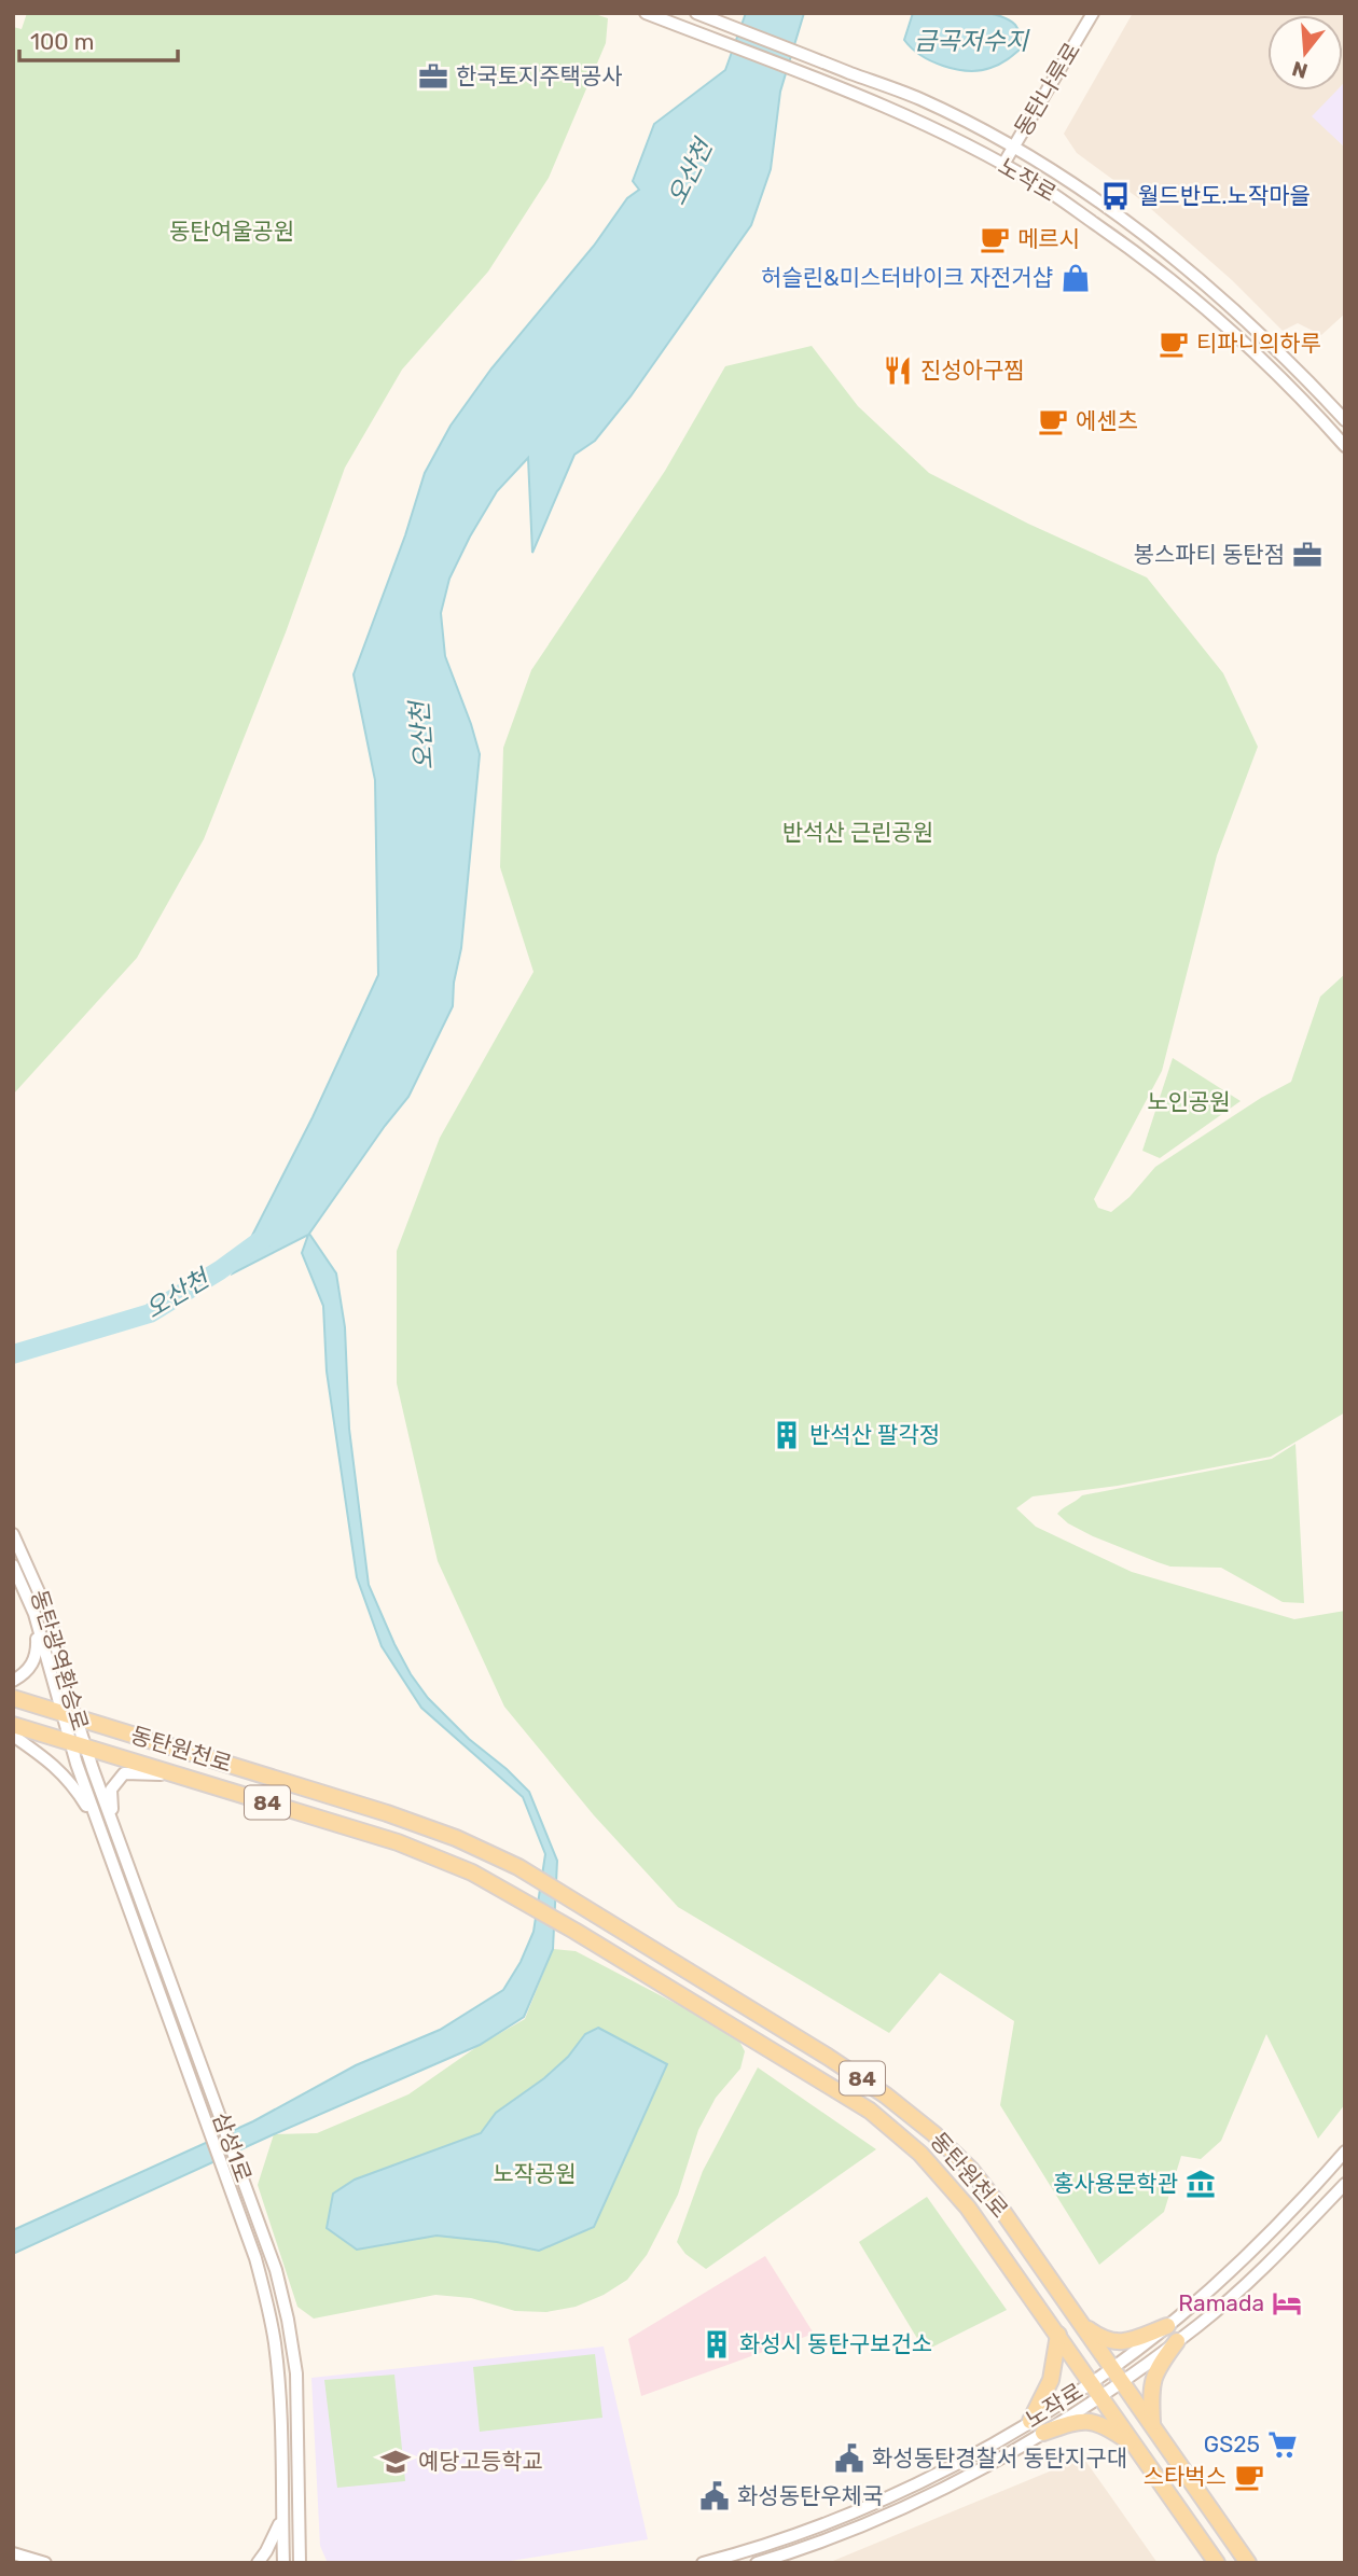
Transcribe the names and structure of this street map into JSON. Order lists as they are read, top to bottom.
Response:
{
  "streets": {
    "main road": ["동탄원천로", "84"],
    "street": [
      "동탄나루로",
      "노작로",
      "동탄광역환승로",
      "삼성1로"
    ]
  },
  "crossings": [
    ["동탄나루로", "노작로"],
    ["노작로", "동탄원천로"],
    ["동탄광역환승로", "동탄원천로"],
    ["동탄광역환승로", "삼성1로"],
    ["동탄원천로", "삼성1로"]
  ],
  "water": ["금곡저수지", "오산천"],
  "parks": [
    "동탄여울공원",
    "반석산 근린공원",
    "노인공원",
    "노작공원"
  ],
  "places": {
    "office": ["한국토지주택공사", "봉스파티 동탄점"],
    "bus stop": ["월드반도.노작마을"],
    "cafe": [
      "메르시",
      "티파니의하루",
      "에센츠",
      "스타벅스"
    ],
    "shop": ["허슬린&미스터바이크 자전거샵"],
    "restaurant": ["진성아구찜"],
    "building": ["반석산 팔각정", "화성시 동탄구보건소"],
    "museum": ["홍사용문학관"],
    "hotel": ["Ramada"],
    "supermarket": ["GS25"],
    "public building": ["화성동탄경찰서 동탄지구대", "화성동탄우체국"],
    "school or university": ["예당고등학교"]
  },
  "scale_bar": "100 m",
  "north": "bottom"
}
